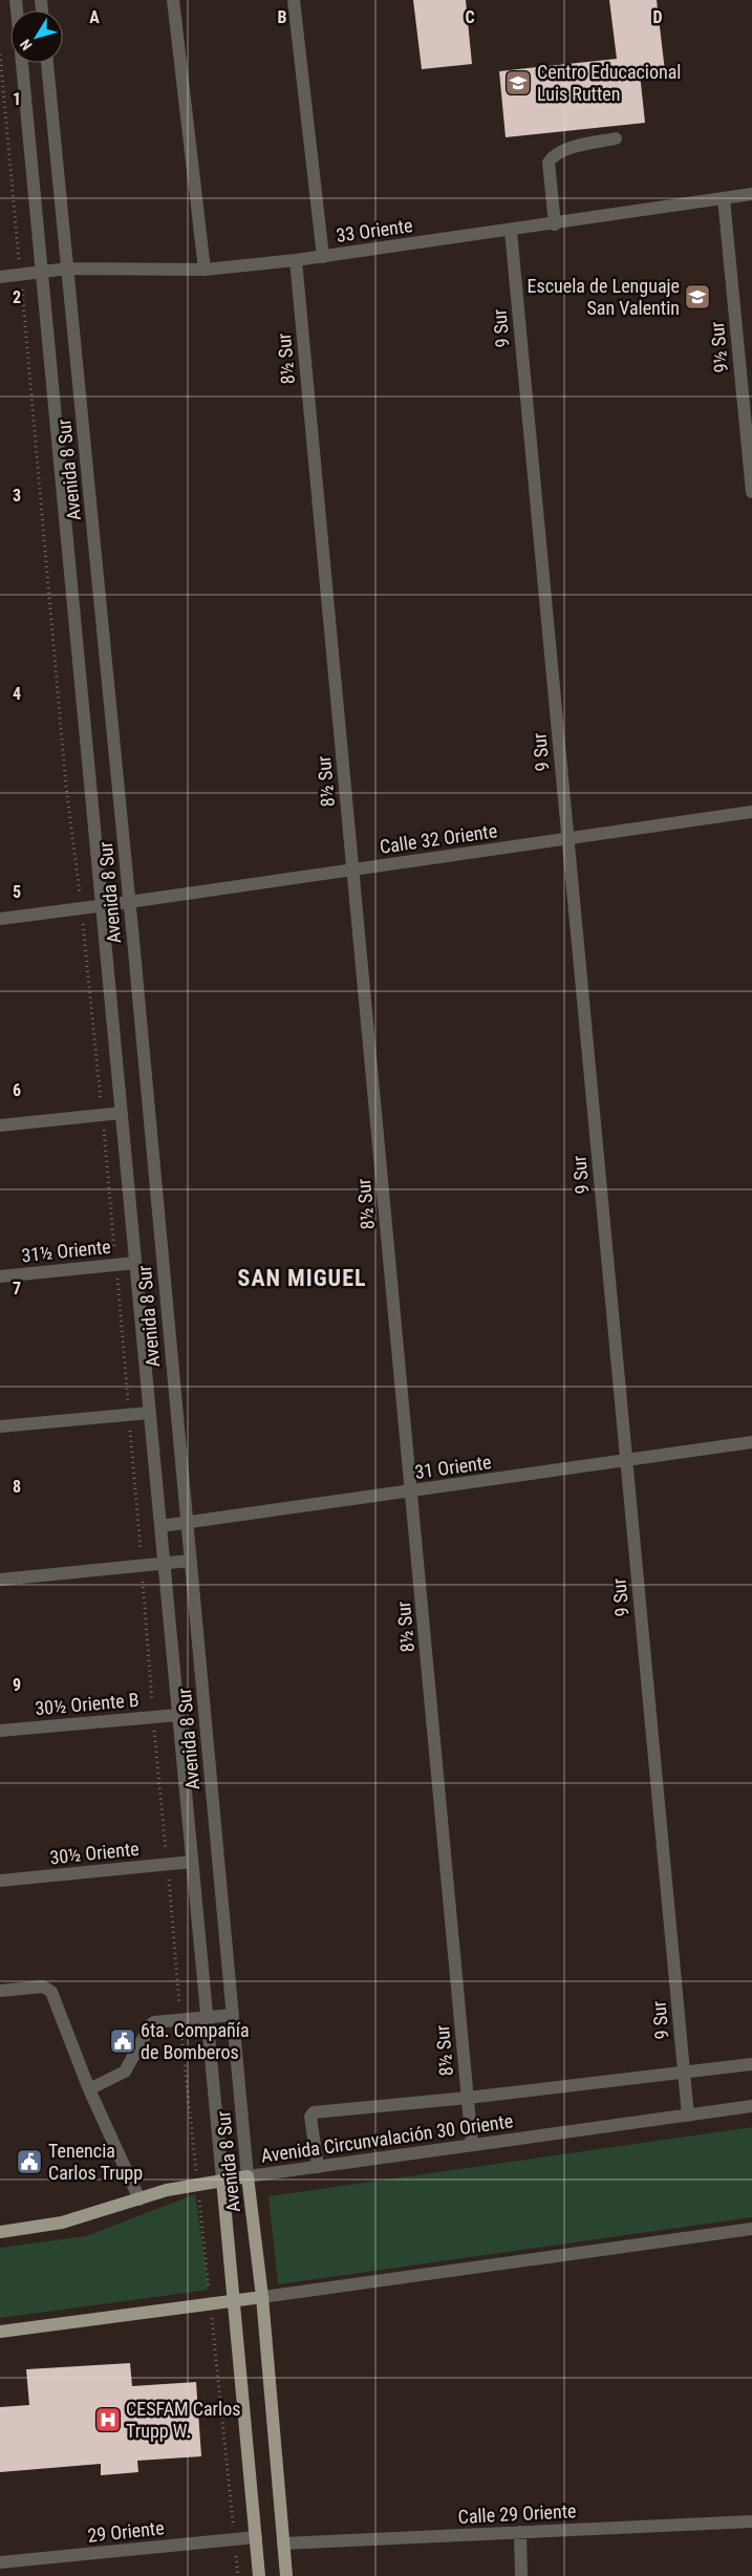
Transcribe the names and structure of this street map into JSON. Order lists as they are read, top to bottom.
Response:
{
  "streets": {
    "main road": ["Avenida 8 Sur", "Avenida Circunvalación 30 Oriente"],
    "street": [
      "33 Oriente",
      "9 Sur",
      "9½ Sur",
      "8½ Sur",
      "Calle 32 Oriente",
      "31½ Oriente",
      "31 Oriente",
      "30½ Oriente B",
      "30½ Oriente",
      "Calle 29 Oriente",
      "29 Oriente"
    ]
  },
  "crossings": [
    ["33 Oriente", "9 Sur"],
    ["33 Oriente", "9½ Sur"],
    ["33 Oriente", "8½ Sur"],
    ["33 Oriente", "Avenida 8 Sur"],
    ["9 Sur", "Calle 32 Oriente"],
    ["9 Sur", "31 Oriente"],
    ["9 Sur", "Avenida Circunvalación 30 Oriente"],
    ["8½ Sur", "Calle 32 Oriente"],
    ["8½ Sur", "31 Oriente"],
    ["8½ Sur", "Avenida Circunvalación 30 Oriente"],
    ["Avenida 8 Sur", "Calle 32 Oriente"],
    ["Avenida 8 Sur", "31½ Oriente"],
    ["Avenida 8 Sur", "31 Oriente"],
    ["Avenida 8 Sur", "30½ Oriente B"],
    ["Avenida 8 Sur", "30½ Oriente"],
    ["Avenida 8 Sur", "Avenida Circunvalación 30 Oriente"],
    ["Avenida 8 Sur", "Calle 29 Oriente"],
    ["Avenida 8 Sur", "29 Oriente"]
  ],
  "districts": ["SAN MIGUEL"],
  "places": {
    "school or university": ["Centro Educacional Luis Rutten", "Escuela de Lenguaje San Valentin"],
    "public building": ["6ta. Compañía de Bomberos", "Tenencia Carlos Trupp"],
    "hospital": ["CESFAM Carlos Trupp W."]
  },
  "north": "bottom left",
  "grid": {
    "columns": [
      "A",
      "B",
      "C",
      "D"
    ],
    "rows": [
      "1",
      "2",
      "3",
      "4",
      "5",
      "6",
      "7",
      "8",
      "9"
    ]
  }
}
